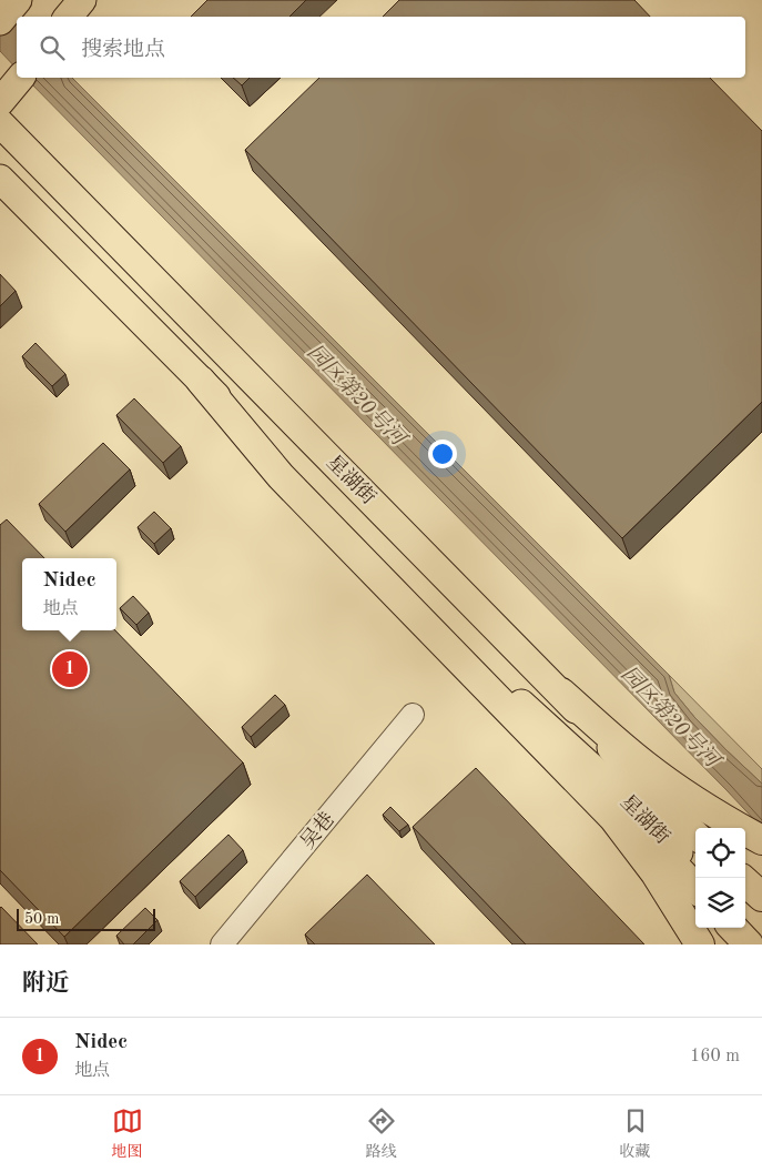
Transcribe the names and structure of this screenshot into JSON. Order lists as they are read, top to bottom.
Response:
{
  "streets": {
    "main road": ["星湖街"],
    "street": ["吴巷"]
  },
  "water": ["园区第20号河"],
  "scale_bar": "50 m",
  "page": {
    "search": "搜索地点",
    "popup": ["Nidec", "地点"],
    "pins": "1",
    "scale": "50 m",
    "heading": "附近",
    "list": [
      {
        "mark": "1",
        "name": "Nidec",
        "note": "地点",
        "value": "160 m"
      }
    ],
    "nav": ["地图", "路线", "收藏"]
  }
}
